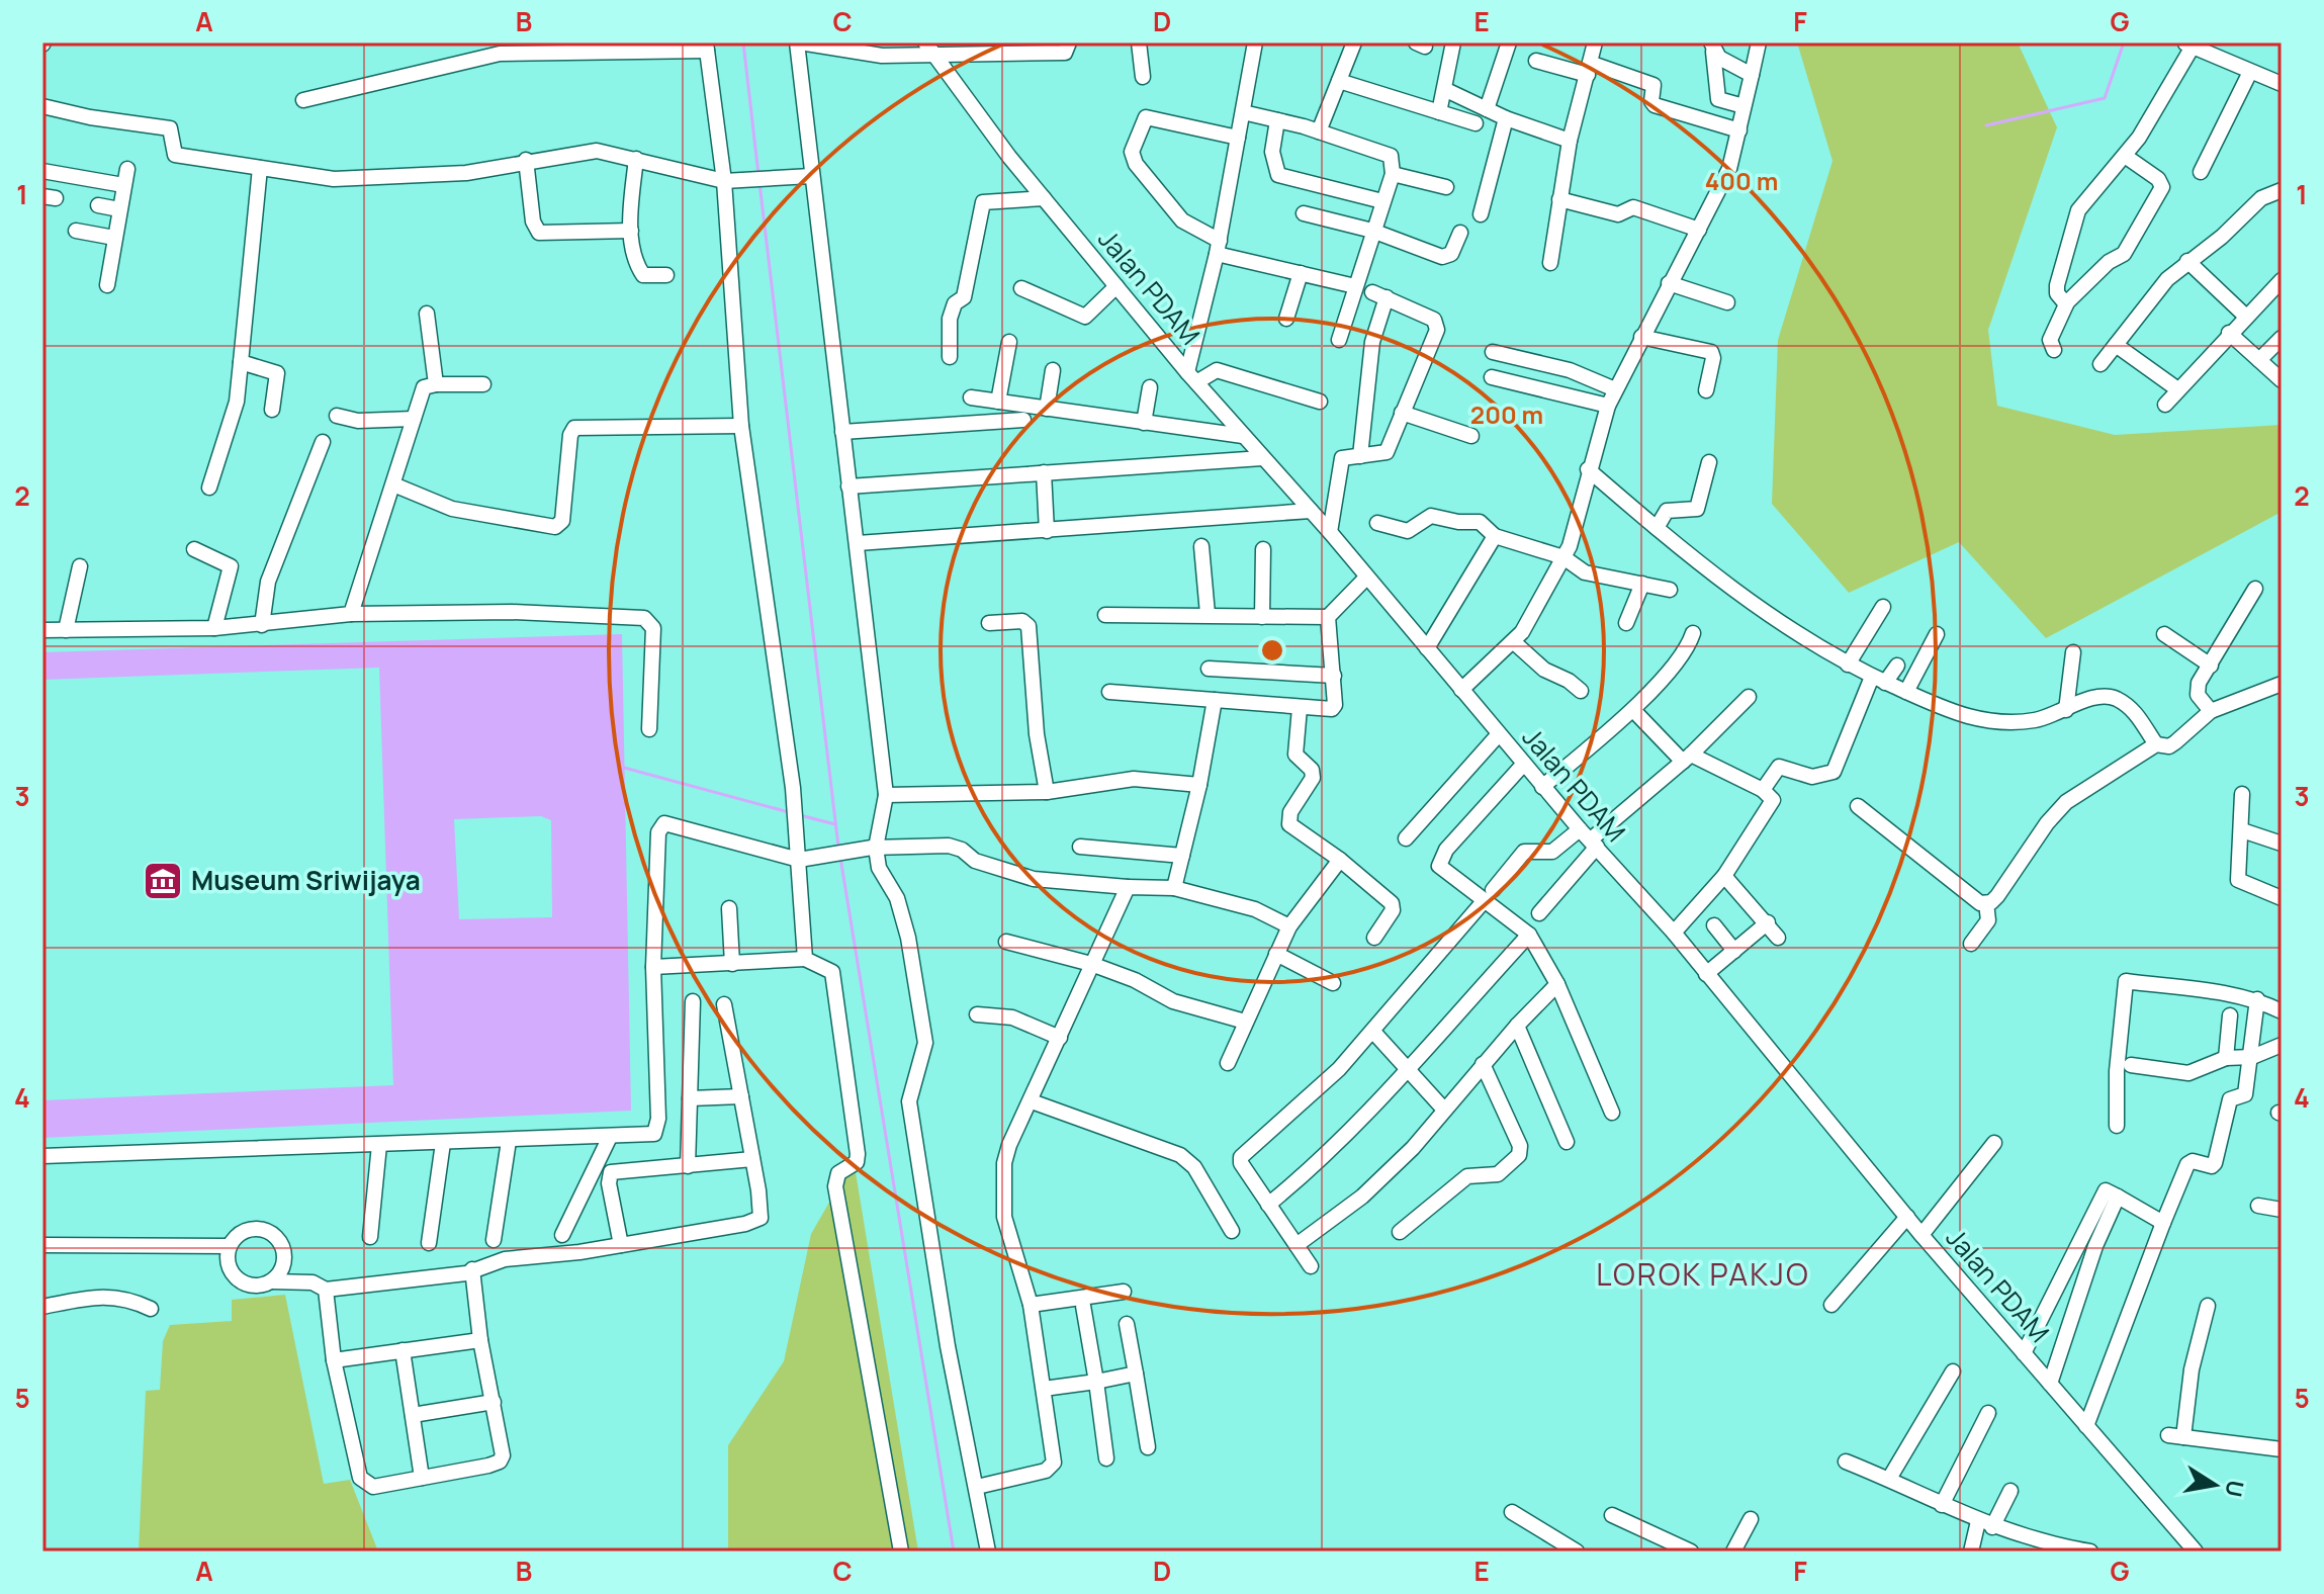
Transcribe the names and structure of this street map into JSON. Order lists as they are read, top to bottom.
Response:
{
  "streets": {
    "street": ["Jalan PDAM"]
  },
  "districts": ["LOROK PAKJO"],
  "places": {
    "museum": ["Museum Sriwijaya"]
  },
  "north": "right",
  "grid": {
    "columns": [
      "A",
      "B",
      "C",
      "D",
      "E",
      "F",
      "G"
    ],
    "rows": [
      "1",
      "2",
      "3",
      "4",
      "5"
    ]
  },
  "rings": ["400 m", "200 m"]
}
